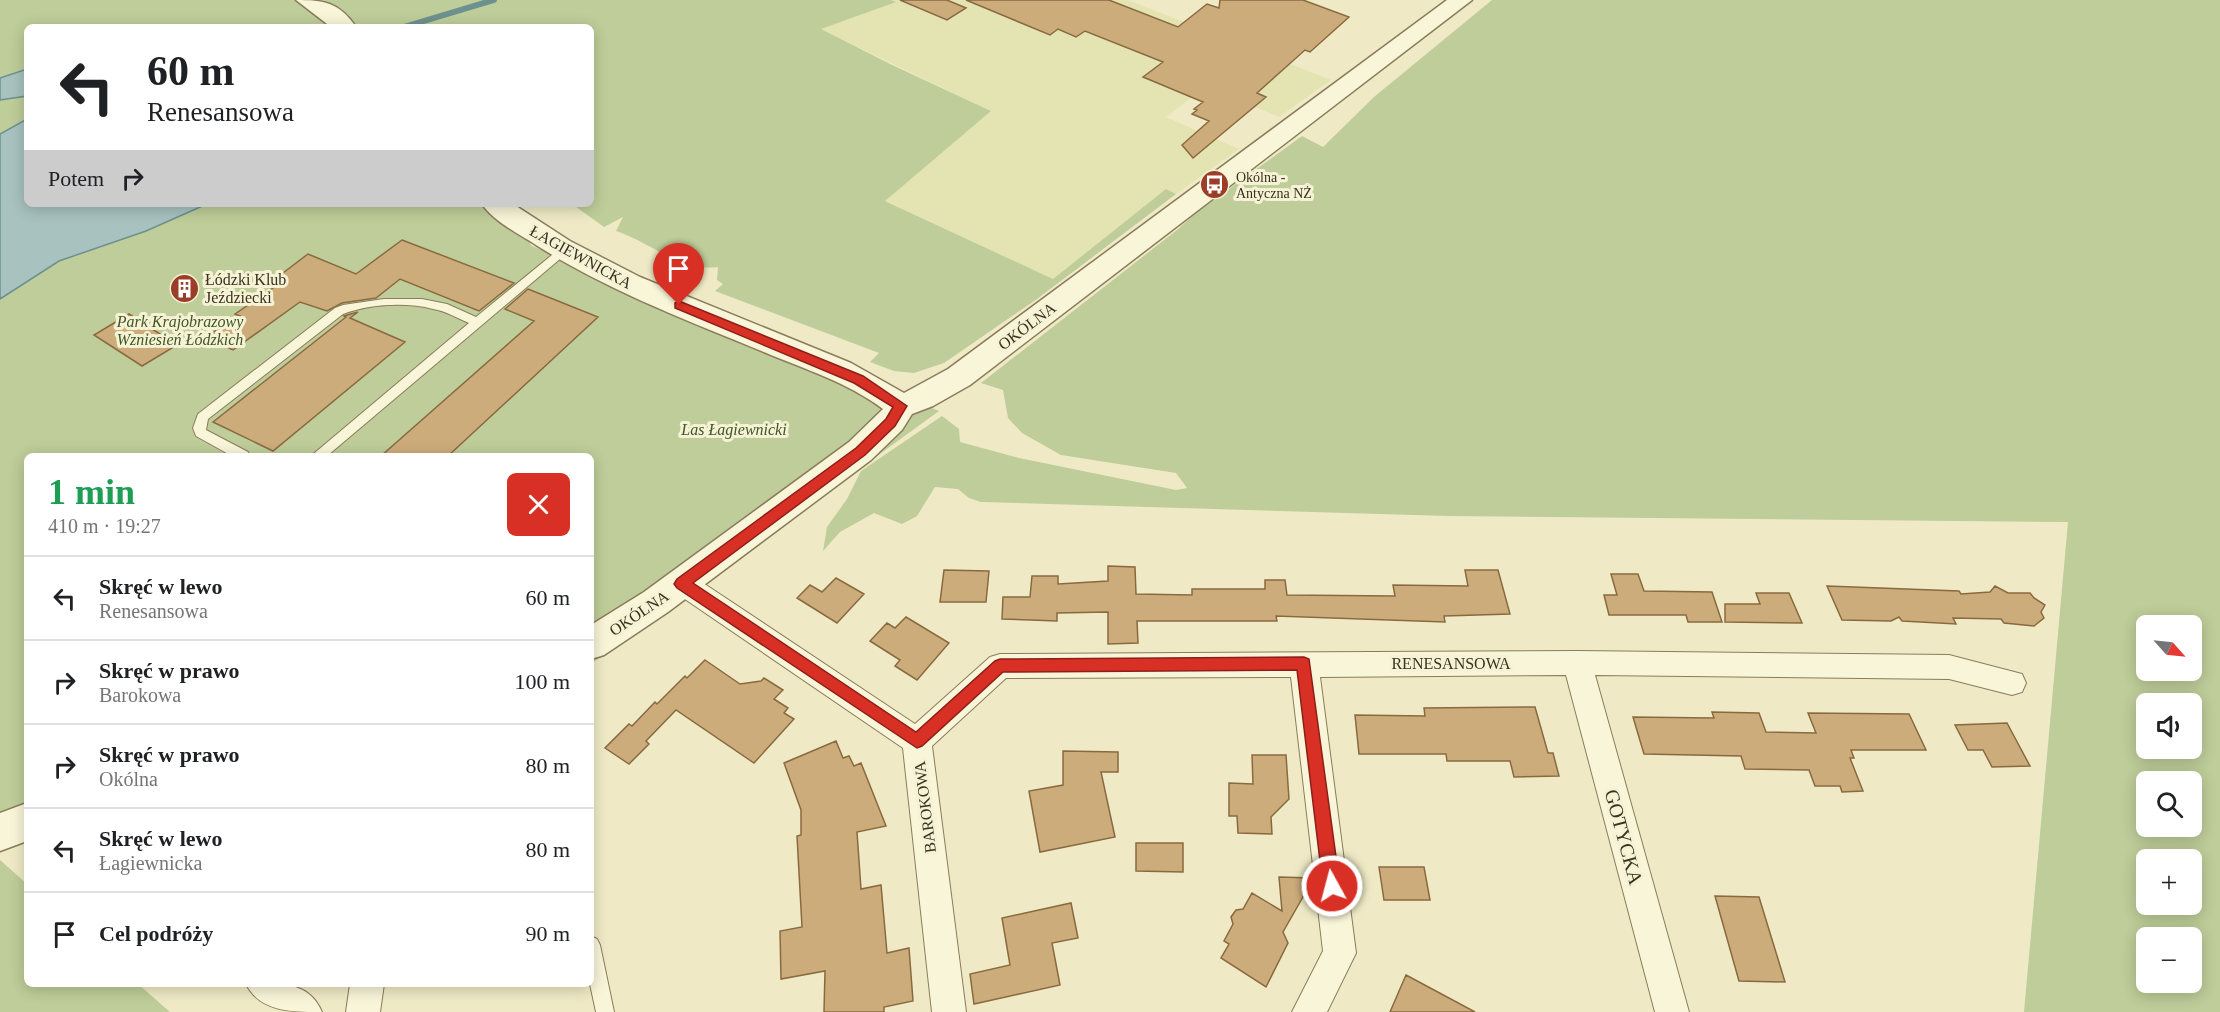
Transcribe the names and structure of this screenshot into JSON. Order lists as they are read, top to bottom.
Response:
{
  "streets": {
    "street": [
      "ŁAGIEWNICKA",
      "OKÓLNA",
      "RENESANSOWA",
      "BAROKOWA",
      "GOTYCKA"
    ]
  },
  "crossings": [
    ["ŁAGIEWNICKA", "OKÓLNA"],
    ["OKÓLNA", "BAROKOWA"],
    ["RENESANSOWA", "BAROKOWA"],
    ["RENESANSOWA", "GOTYCKA"]
  ],
  "parks": ["Park Krajobrazowy Wzniesień Łódzkich", "Las Łagiewnicki"],
  "places": {
    "bus stop": ["Okólna - Antyczna NŻ"],
    "building": ["Łódzki Klub Jeździecki"]
  },
  "north": "bottom right",
  "page": {
    "turn": ["60 m", "Renesansowa"],
    "then": "Potem",
    "heading": ["1 min", "410 m · 19:27"],
    "list": [
      {
        "name": "Skręć w lewo",
        "note": "Renesansowa",
        "value": "60 m"
      },
      {
        "name": "Skręć w prawo",
        "note": "Barokowa",
        "value": "100 m"
      },
      {
        "name": "Skręć w prawo",
        "note": "Okólna",
        "value": "80 m"
      },
      {
        "name": "Skręć w lewo",
        "note": "Łagiewnicka",
        "value": "80 m"
      },
      {
        "name": "Cel podróży",
        "value": "90 m"
      }
    ],
    "map_buttons": ["+", "−"]
  }
}
